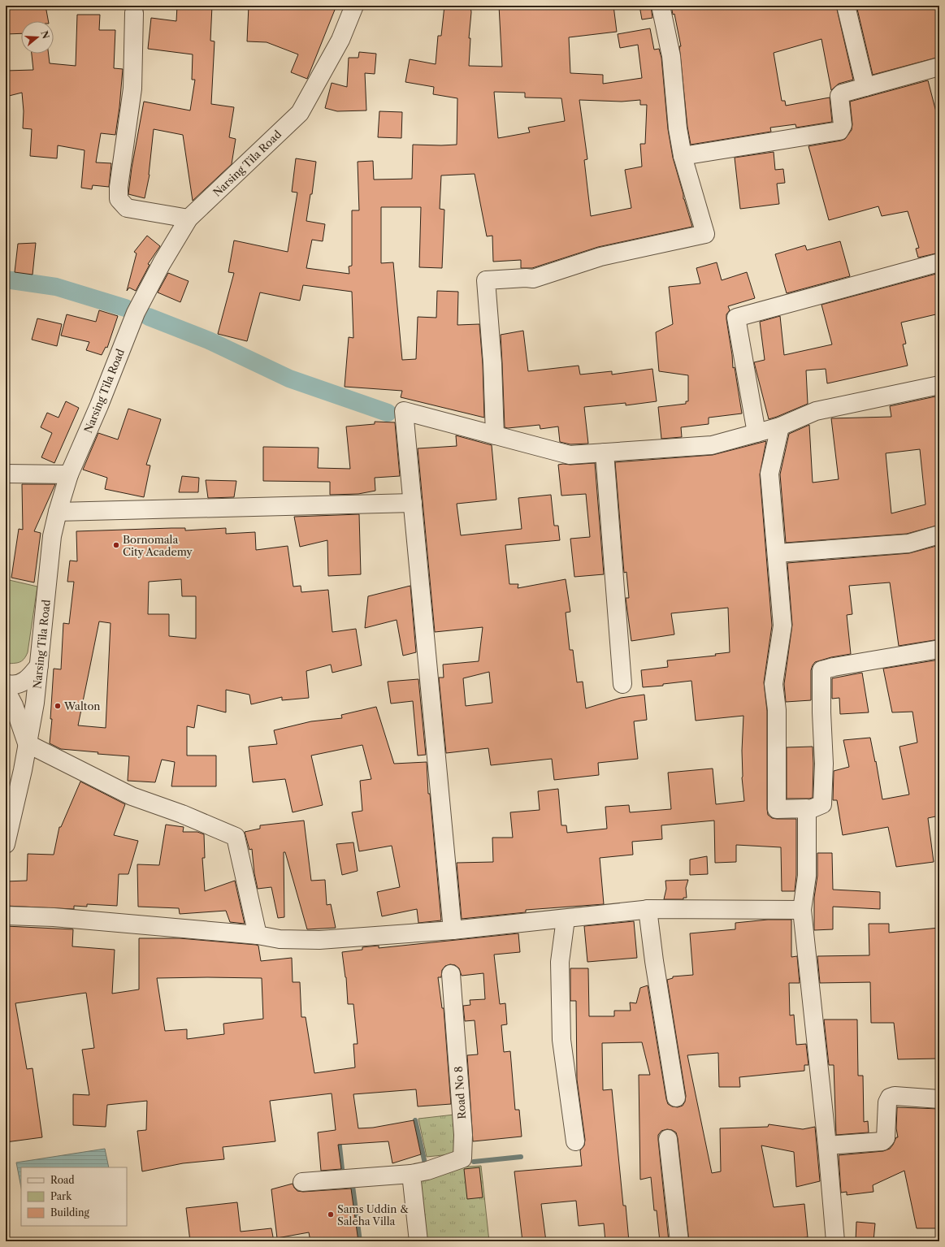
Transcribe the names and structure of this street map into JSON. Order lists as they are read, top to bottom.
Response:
{
  "streets": {
    "street": ["Narsing Tila Road", "Road No 8"]
  },
  "places": ["Bornomala City Academy", "Walton", "Sams Uddin & Saleha Villa"],
  "legend": ["Road", "Park", "Building"],
  "north": "right"
}
